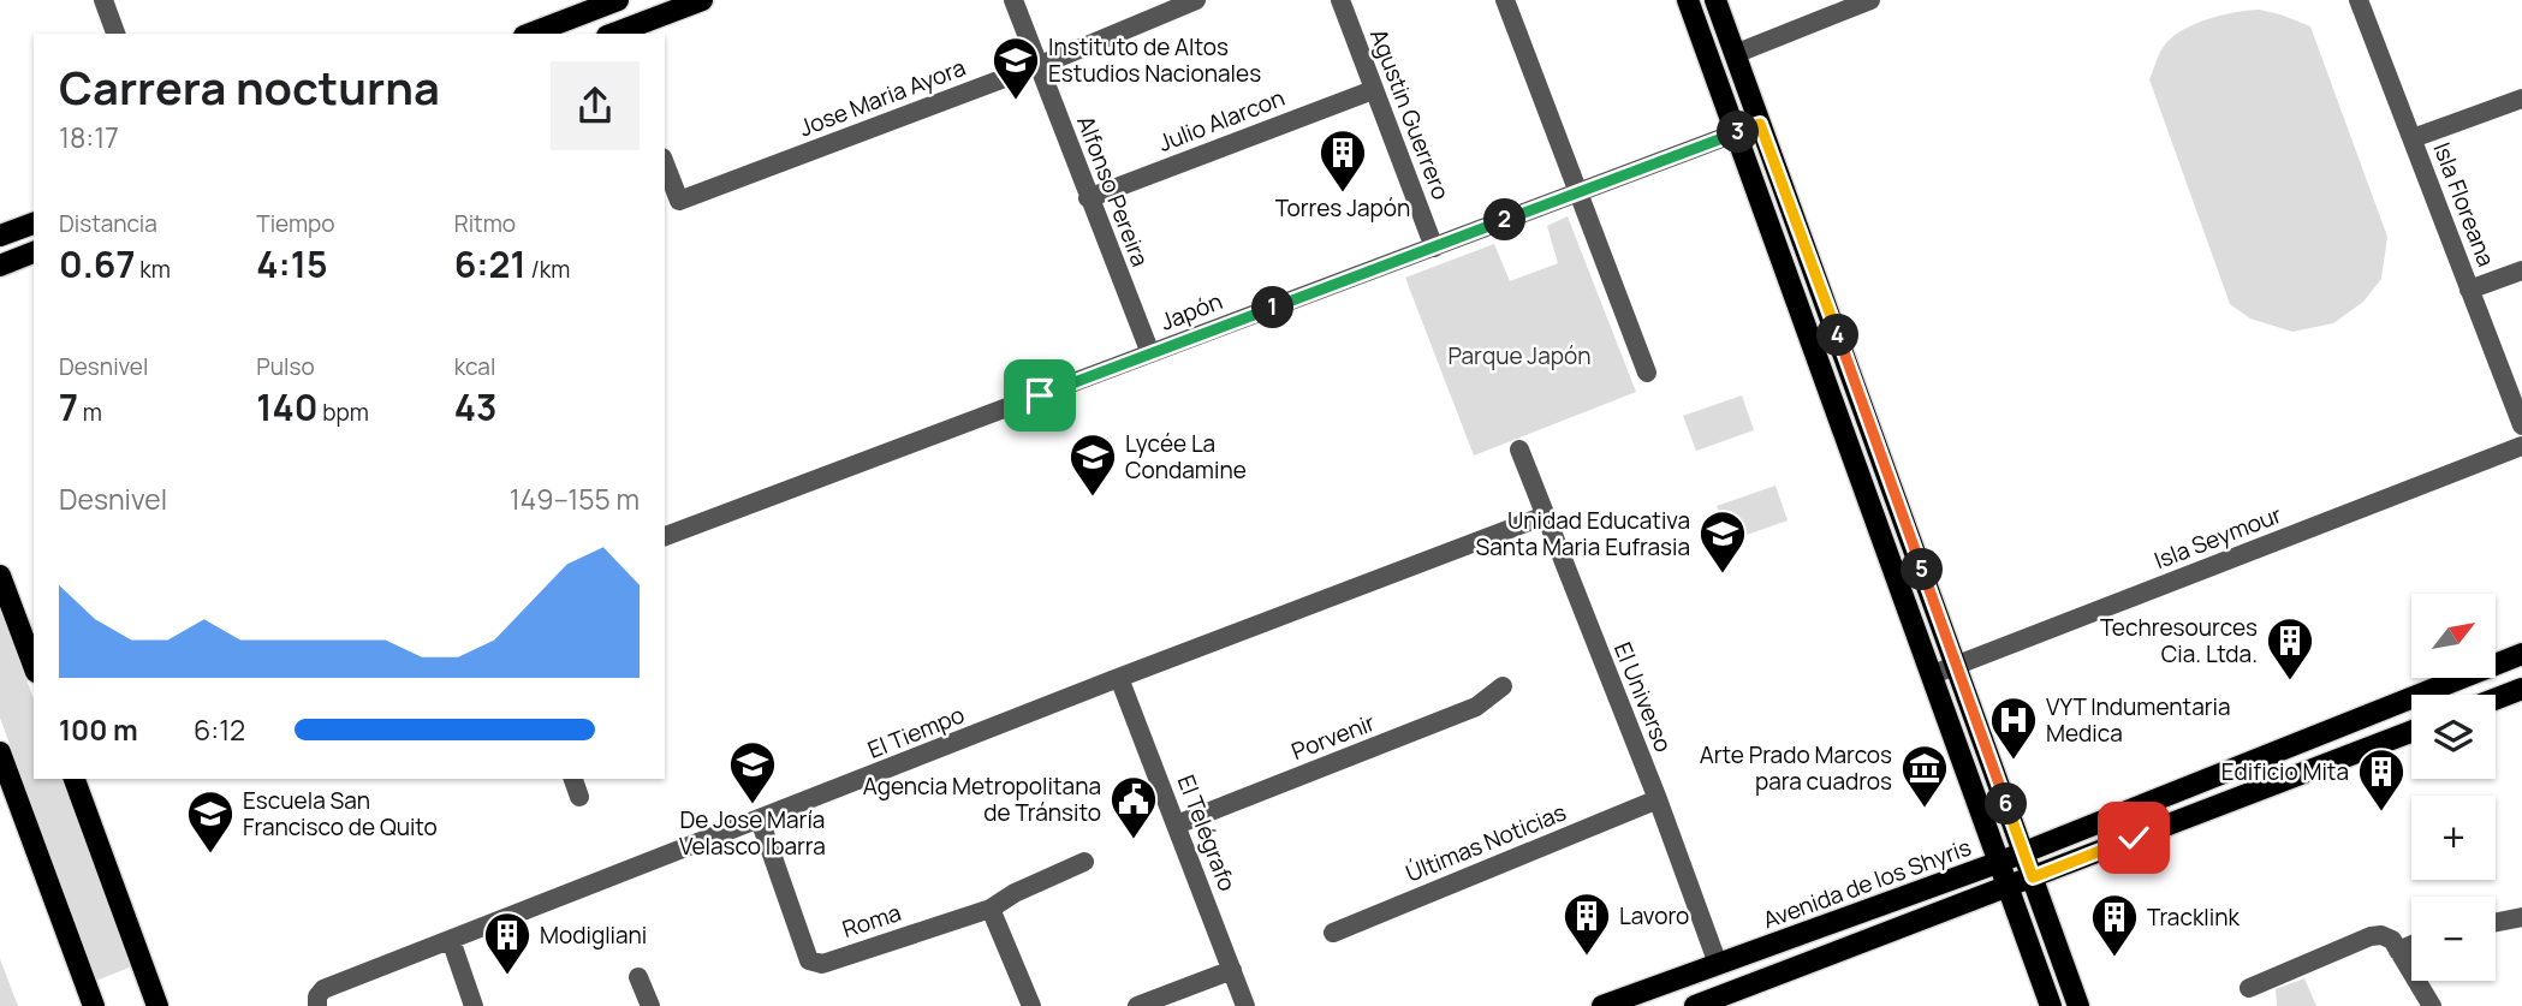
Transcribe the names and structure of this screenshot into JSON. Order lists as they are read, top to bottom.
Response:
{
  "streets": {
    "main road": ["Avenida de los Shyris"],
    "street": [
      "Jose Maria Ayora",
      "Agustin Guerrero",
      "Julio Alarcon",
      "Alfonso Pereira",
      "Isla Floreana",
      "Japón",
      "Isla Seymour",
      "El Universo",
      "El Tiempo",
      "Porvenir",
      "El Telégrafo",
      "Últimas Noticias",
      "Roma"
    ]
  },
  "crossings": [
    ["Jose Maria Ayora", "Alfonso Pereira"],
    ["Agustin Guerrero", "Julio Alarcon"],
    ["Agustin Guerrero", "Japón"],
    ["Julio Alarcon", "Alfonso Pereira"],
    ["Alfonso Pereira", "Japón"],
    ["El Universo", "El Tiempo"],
    ["El Universo", "Últimas Noticias"],
    ["El Universo", "Avenida de los Shyris"],
    ["El Tiempo", "El Telégrafo"],
    ["El Tiempo", "Roma"],
    ["Porvenir", "El Telégrafo"]
  ],
  "parks": ["Parque Japón"],
  "places": {
    "school or university": [
      "Instituto de Altos Estudios Nacionales",
      "Lycée La Condamine",
      "Unidad Educativa Santa Maria Eufrasia",
      "De Jose María Velasco Ibarra",
      "Escuela San Francisco de Quito"
    ],
    "building": [
      "Torres Japón",
      "Techresources Cia. Ltda.",
      "Edificio Mita",
      "Lavoro",
      "Tracklink",
      "Modigliani"
    ],
    "hospital": ["VYT Indumentaria Medica"],
    "museum": ["Arte Prado Marcos para cuadros"],
    "public building": ["Agencia Metropolitana de Tránsito"]
  },
  "north": "top right",
  "page": {
    "heading": ["Carrera nocturna", "18:17"],
    "pins": [
      "3",
      "2",
      "1",
      "4",
      "5",
      "6"
    ],
    "stats": [
      ["Distancia", "0.67 km"],
      ["Tiempo", "4:15"],
      ["Ritmo", "6:21 /km"],
      ["Desnivel", "7 m"],
      ["Pulso", "140 bpm"],
      ["kcal", "43"]
    ],
    "chart": ["Desnivel", "149–155 m"],
    "map_buttons": ["+", "−"],
    "list": [
      {
        "name": "100 m",
        "note": "6:12"
      }
    ]
  }
}
